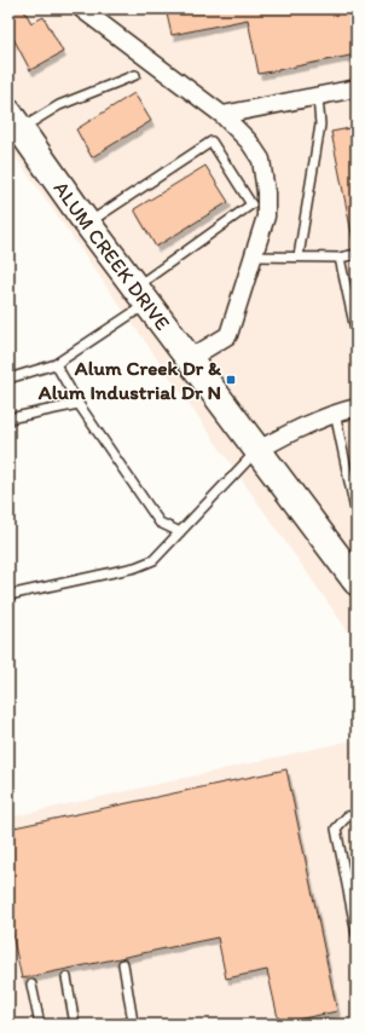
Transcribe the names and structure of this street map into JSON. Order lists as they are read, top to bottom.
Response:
{
  "streets": {
    "main road": ["ALUM CREEK DRIVE"]
  },
  "places": {
    "transit": ["Alum Creek Dr & Alum Industrial Dr N"]
  }
}
